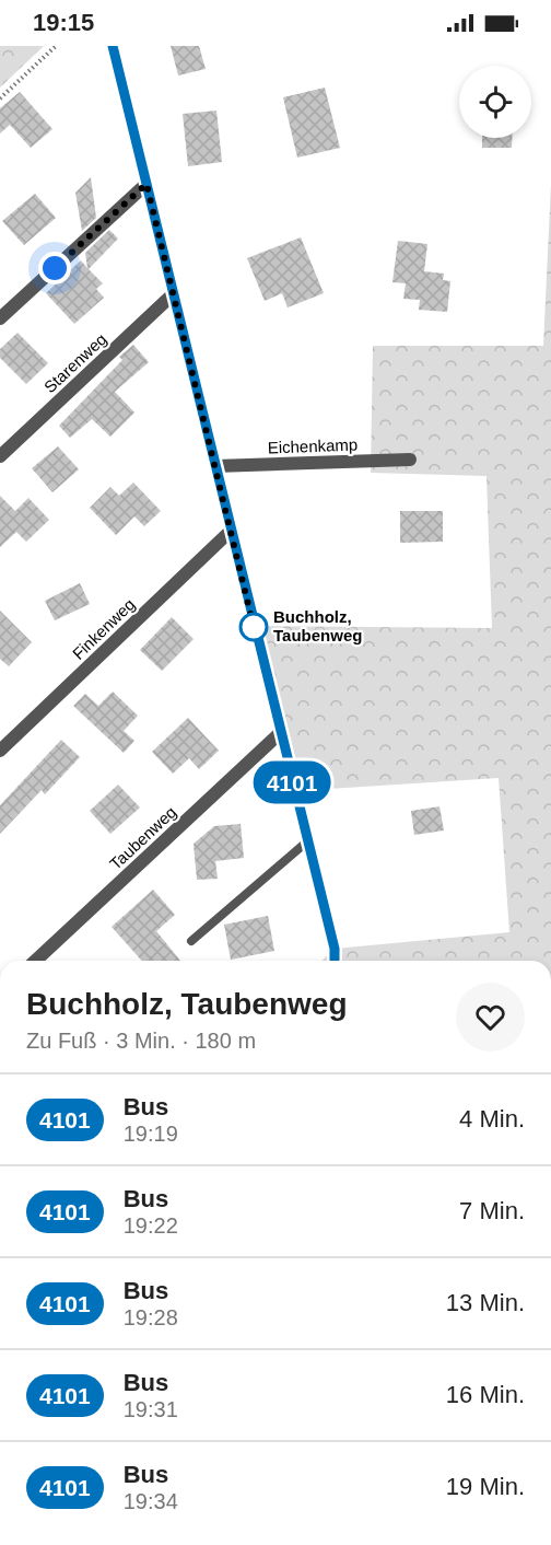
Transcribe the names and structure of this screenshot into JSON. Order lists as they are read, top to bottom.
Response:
{
  "streets": {
    "street": [
      "Starenweg",
      "Eichenkamp",
      "Finkenweg",
      "Taubenweg"
    ]
  },
  "places": ["Buchholz, Taubenweg"],
  "lines": ["bus line 4101"],
  "page": {
    "status": "19:15",
    "on_map": "4101",
    "heading": ["Buchholz, Taubenweg", "Zu Fuß · 3 Min. · 180 m"],
    "list": [
      {
        "mark": "4101",
        "name": "Bus",
        "note": "19:19",
        "value": "4 Min."
      },
      {
        "mark": "4101",
        "name": "Bus",
        "note": "19:22",
        "value": "7 Min."
      },
      {
        "mark": "4101",
        "name": "Bus",
        "note": "19:28",
        "value": "13 Min."
      },
      {
        "mark": "4101",
        "name": "Bus",
        "note": "19:31",
        "value": "16 Min."
      },
      {
        "mark": "4101",
        "name": "Bus",
        "note": "19:34",
        "value": "19 Min."
      }
    ]
  }
}
